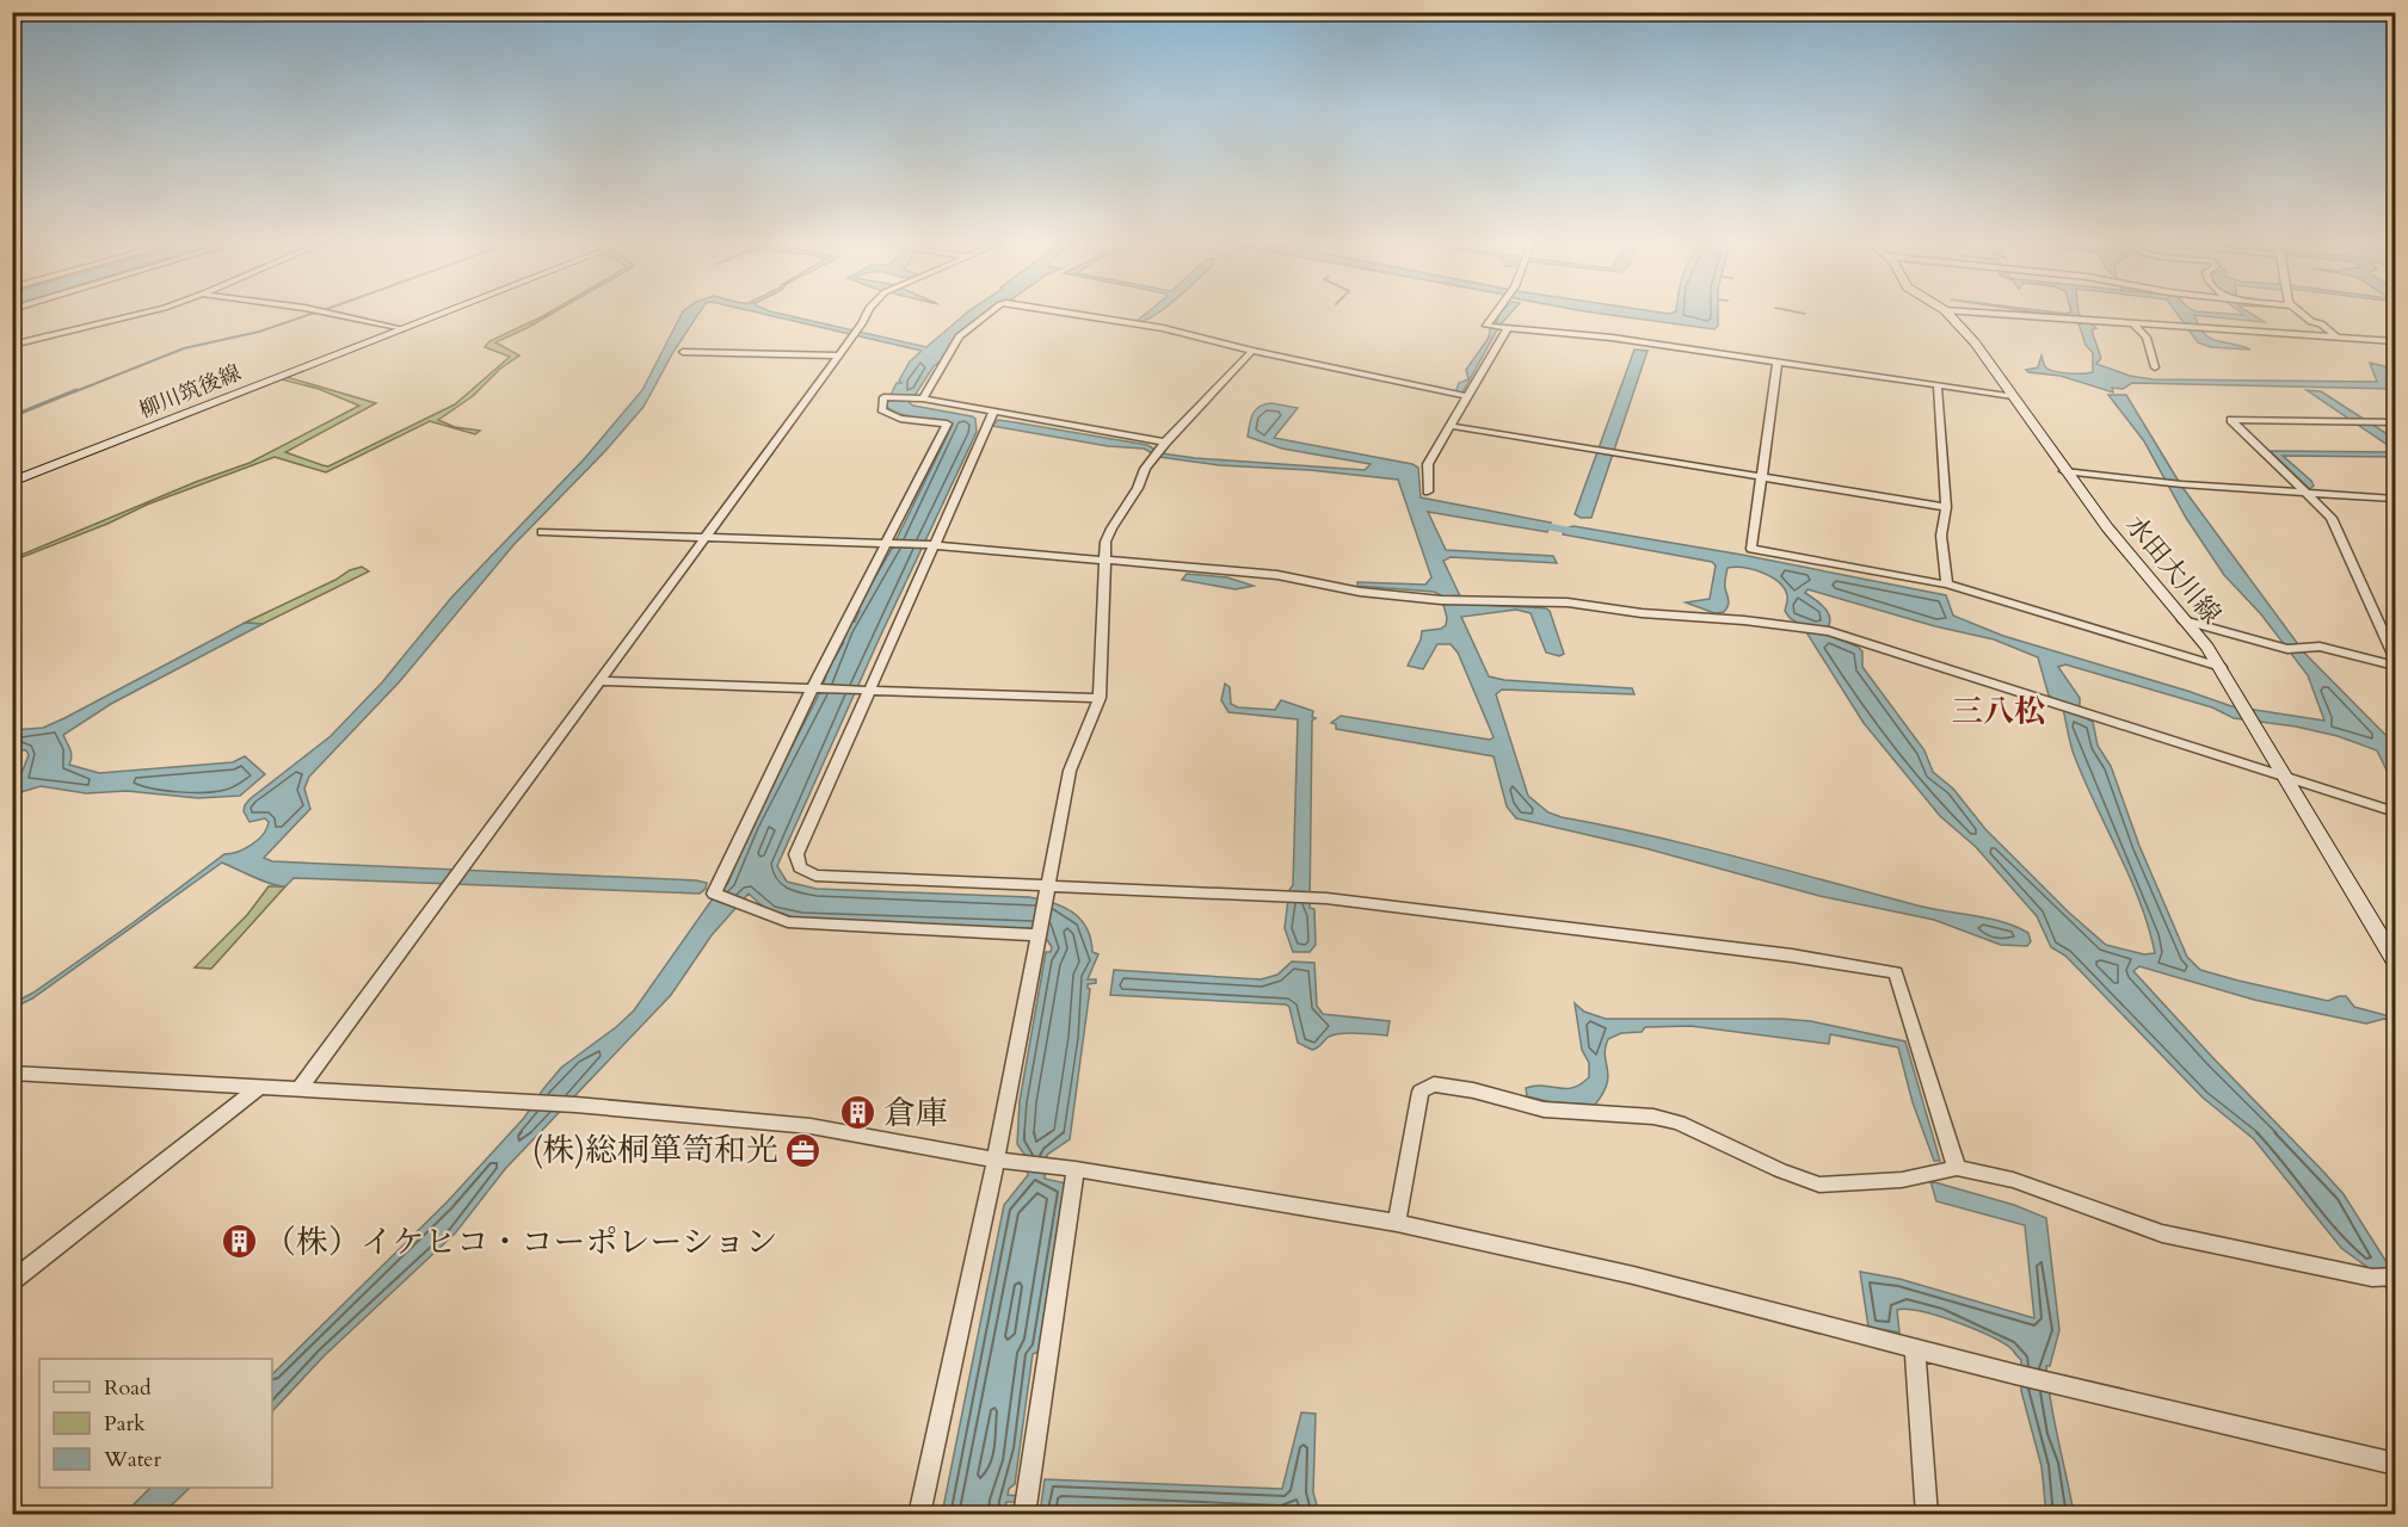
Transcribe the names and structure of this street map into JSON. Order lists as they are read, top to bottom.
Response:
{
  "streets": {
    "main road": ["柳川筑後線", "水田大川線"]
  },
  "districts": ["三八松"],
  "places": {
    "building": ["倉庫", "（株）イケヒコ・コーポレーション"],
    "office": ["(株)総桐箪笥和光"]
  },
  "legend": ["Road", "Park", "Water"]
}
